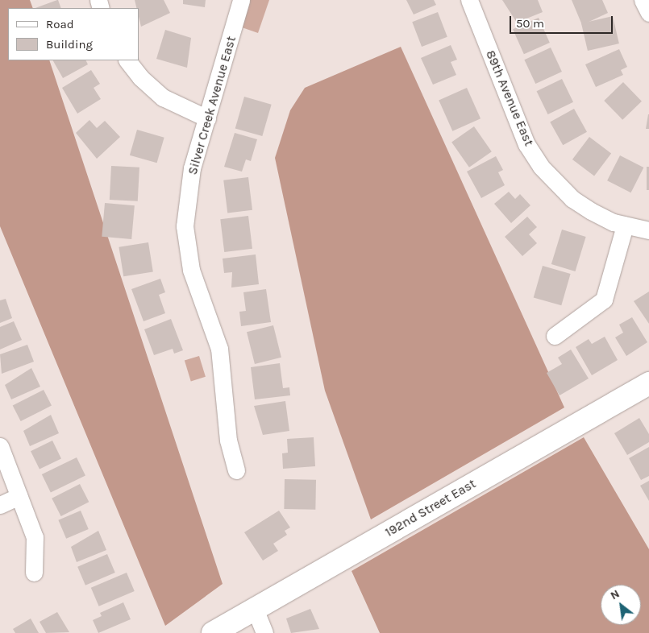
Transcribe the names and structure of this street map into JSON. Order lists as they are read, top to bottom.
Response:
{
  "streets": {
    "street": ["89th Avenue East", "Silver Creek Avenue East", "192nd Street East"]
  },
  "legend": ["Road", "Building"],
  "scale_bar": "50 m",
  "north": "top left"
}
